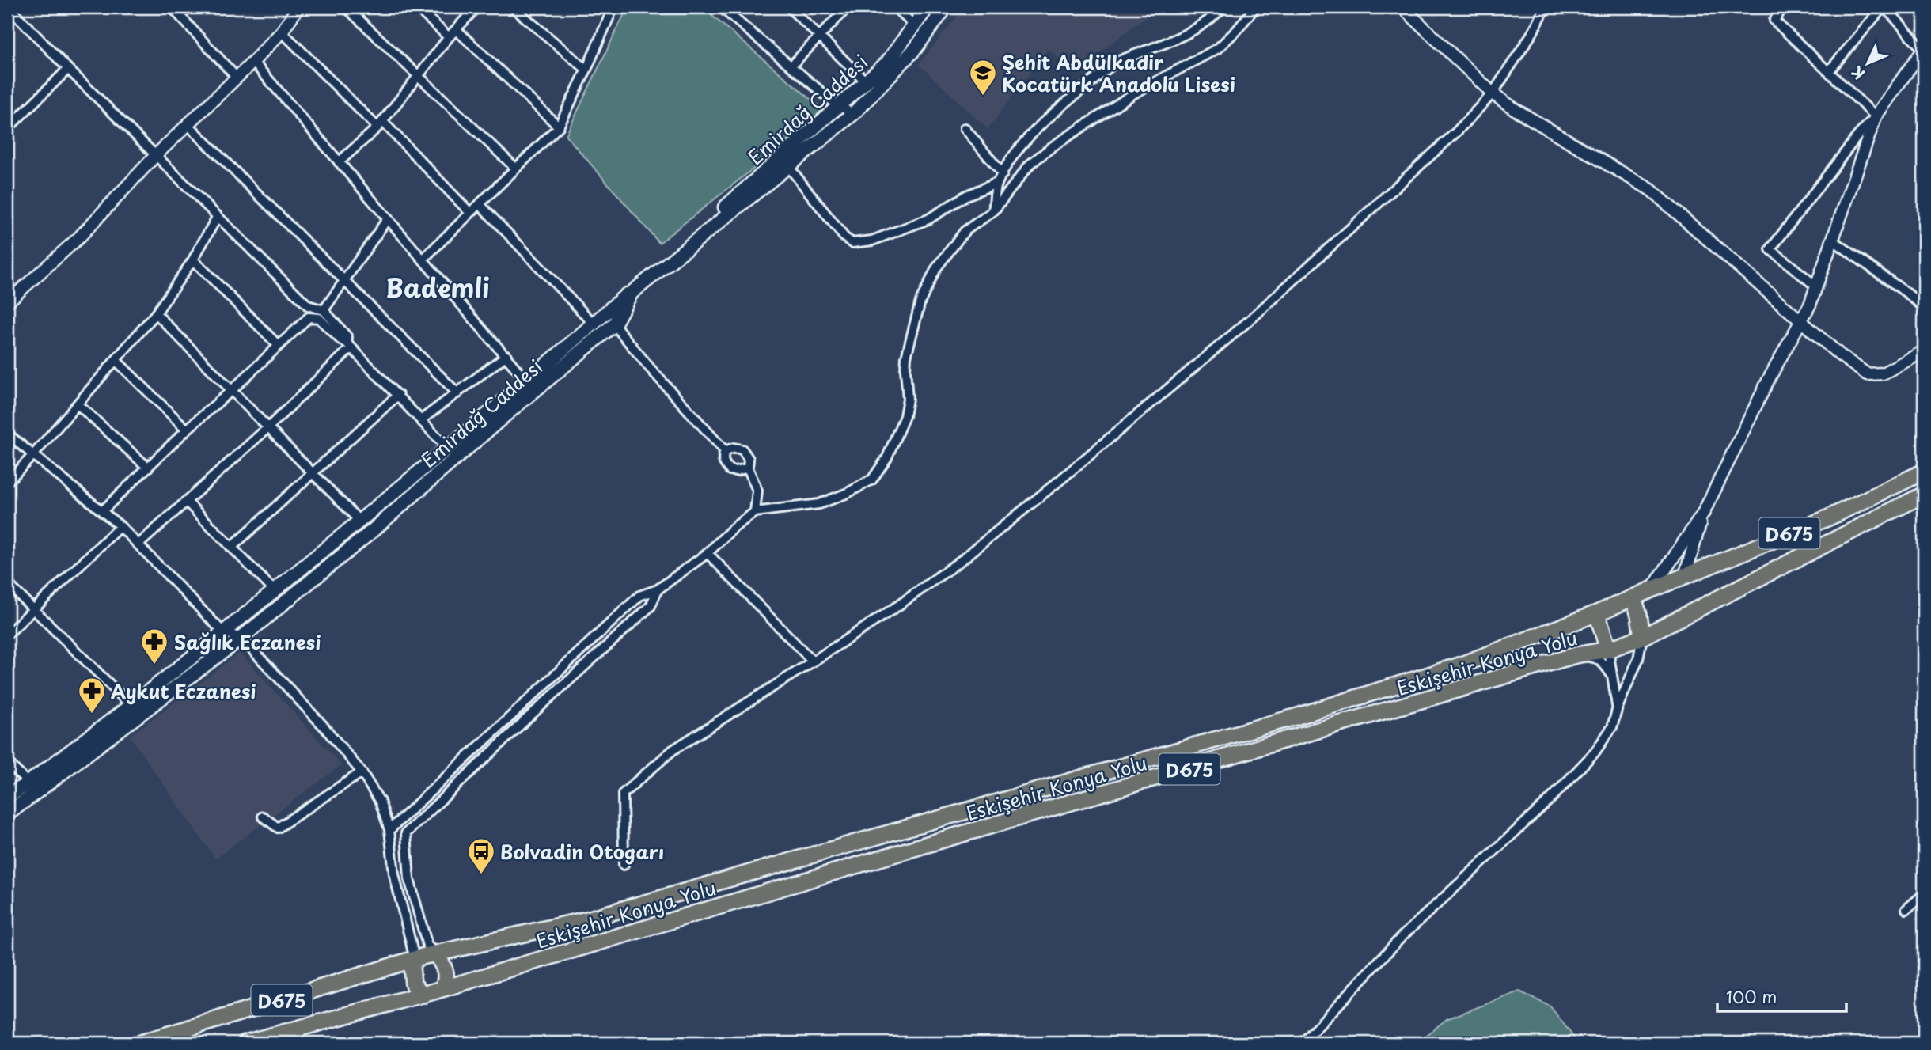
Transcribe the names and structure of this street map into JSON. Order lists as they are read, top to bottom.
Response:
{
  "streets": {
    "highway": ["D675", "Eskişehir Konya Yolu"],
    "main road": ["Emirdağ Caddesi"]
  },
  "crossings": [
    ["D675", "Eskişehir Konya Yolu"]
  ],
  "districts": ["Bademli"],
  "places": {
    "school or university": ["Şehit Abdülkadir Kocatürk Anadolu Lisesi"],
    "pharmacy": ["Sağlık Eczanesi", "Aykut Eczanesi"],
    "bus stop": ["Bolvadin Otogarı"]
  },
  "scale_bar": "100 m",
  "north": "bottom left"
}
